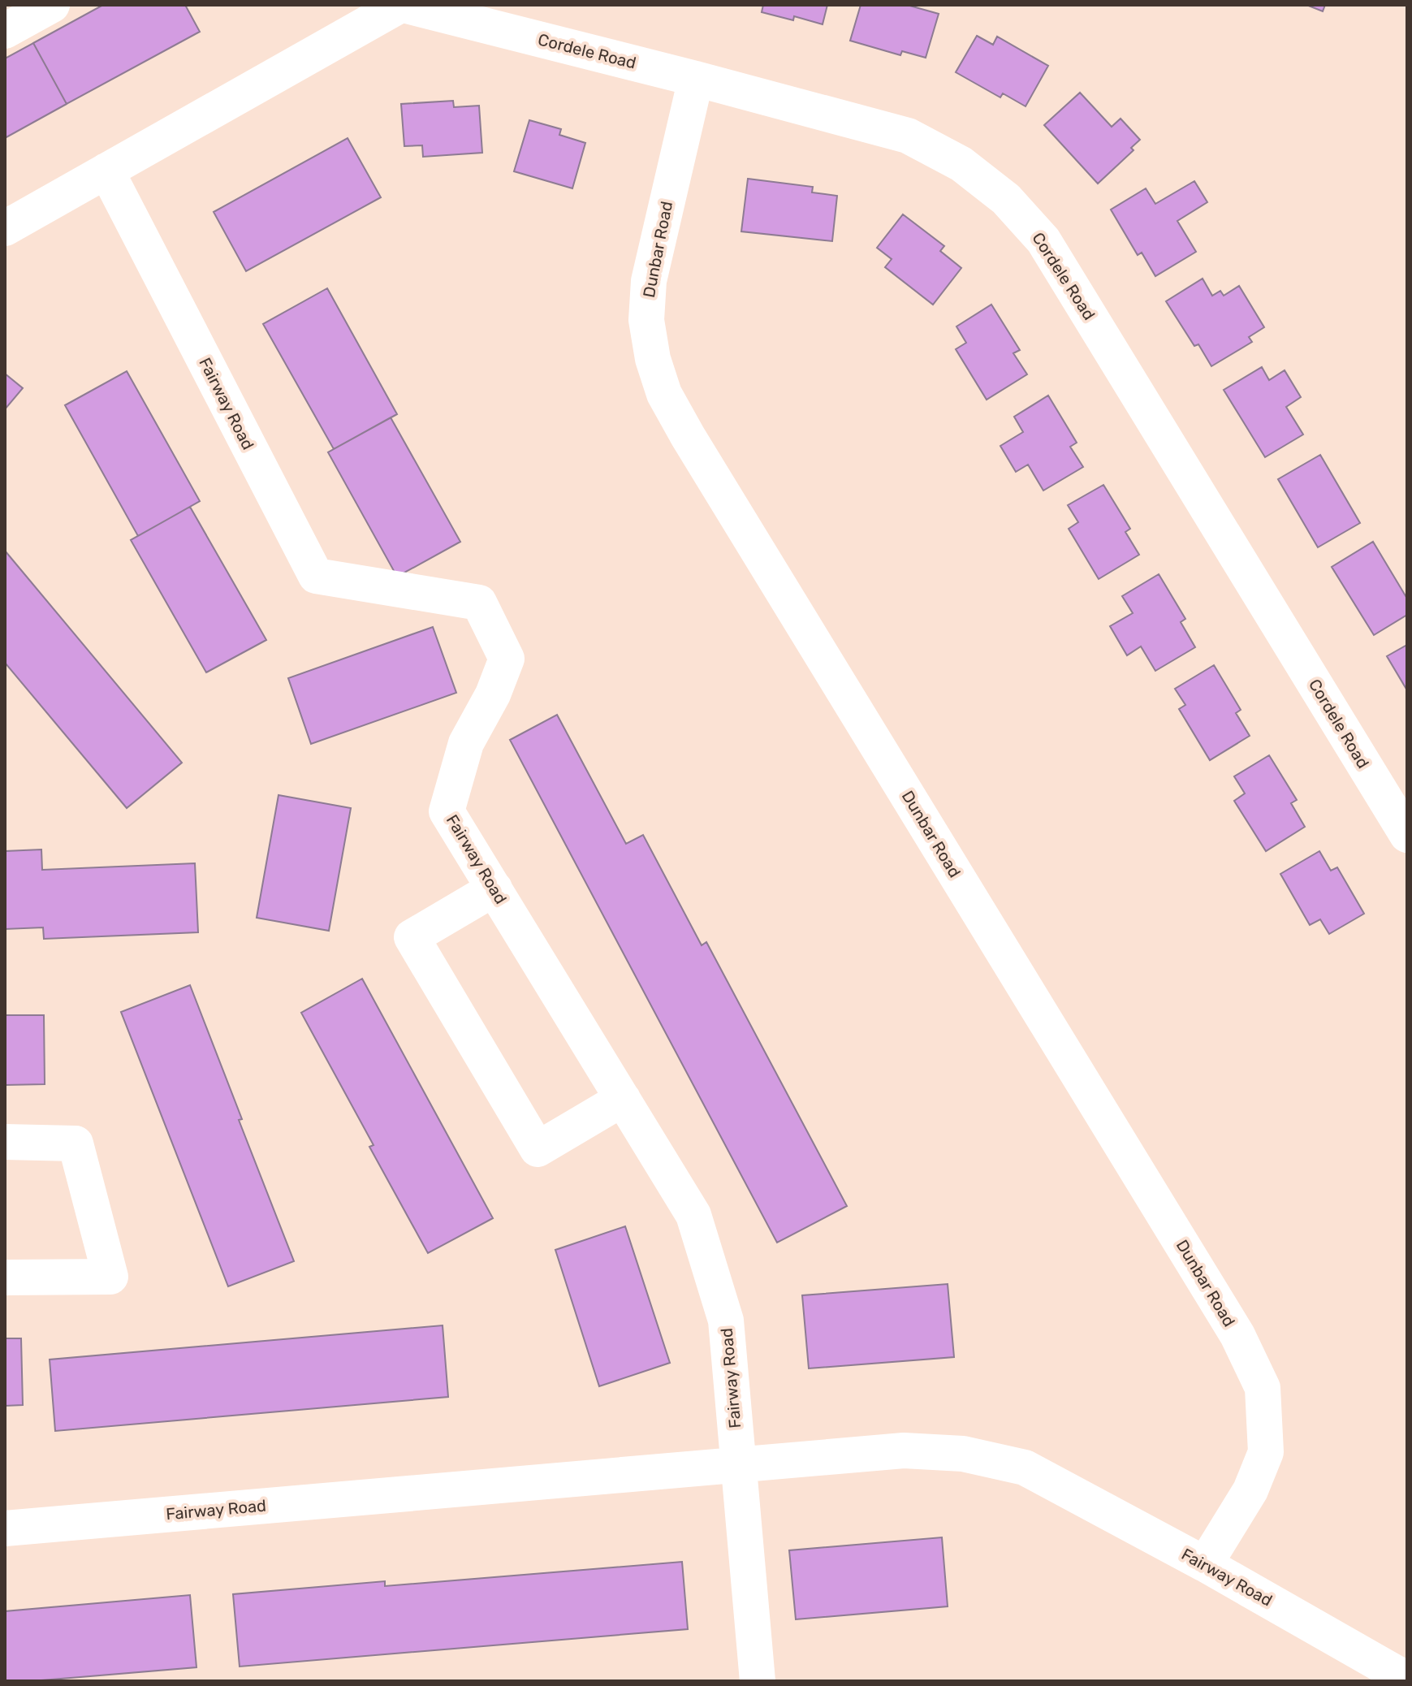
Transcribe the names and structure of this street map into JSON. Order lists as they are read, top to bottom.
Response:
{
  "streets": {
    "street": ["Cordele Road", "Dunbar Road", "Fairway Road"]
  },
  "crossings": [
    ["Cordele Road", "Dunbar Road"],
    ["Dunbar Road", "Fairway Road"]
  ]
}
